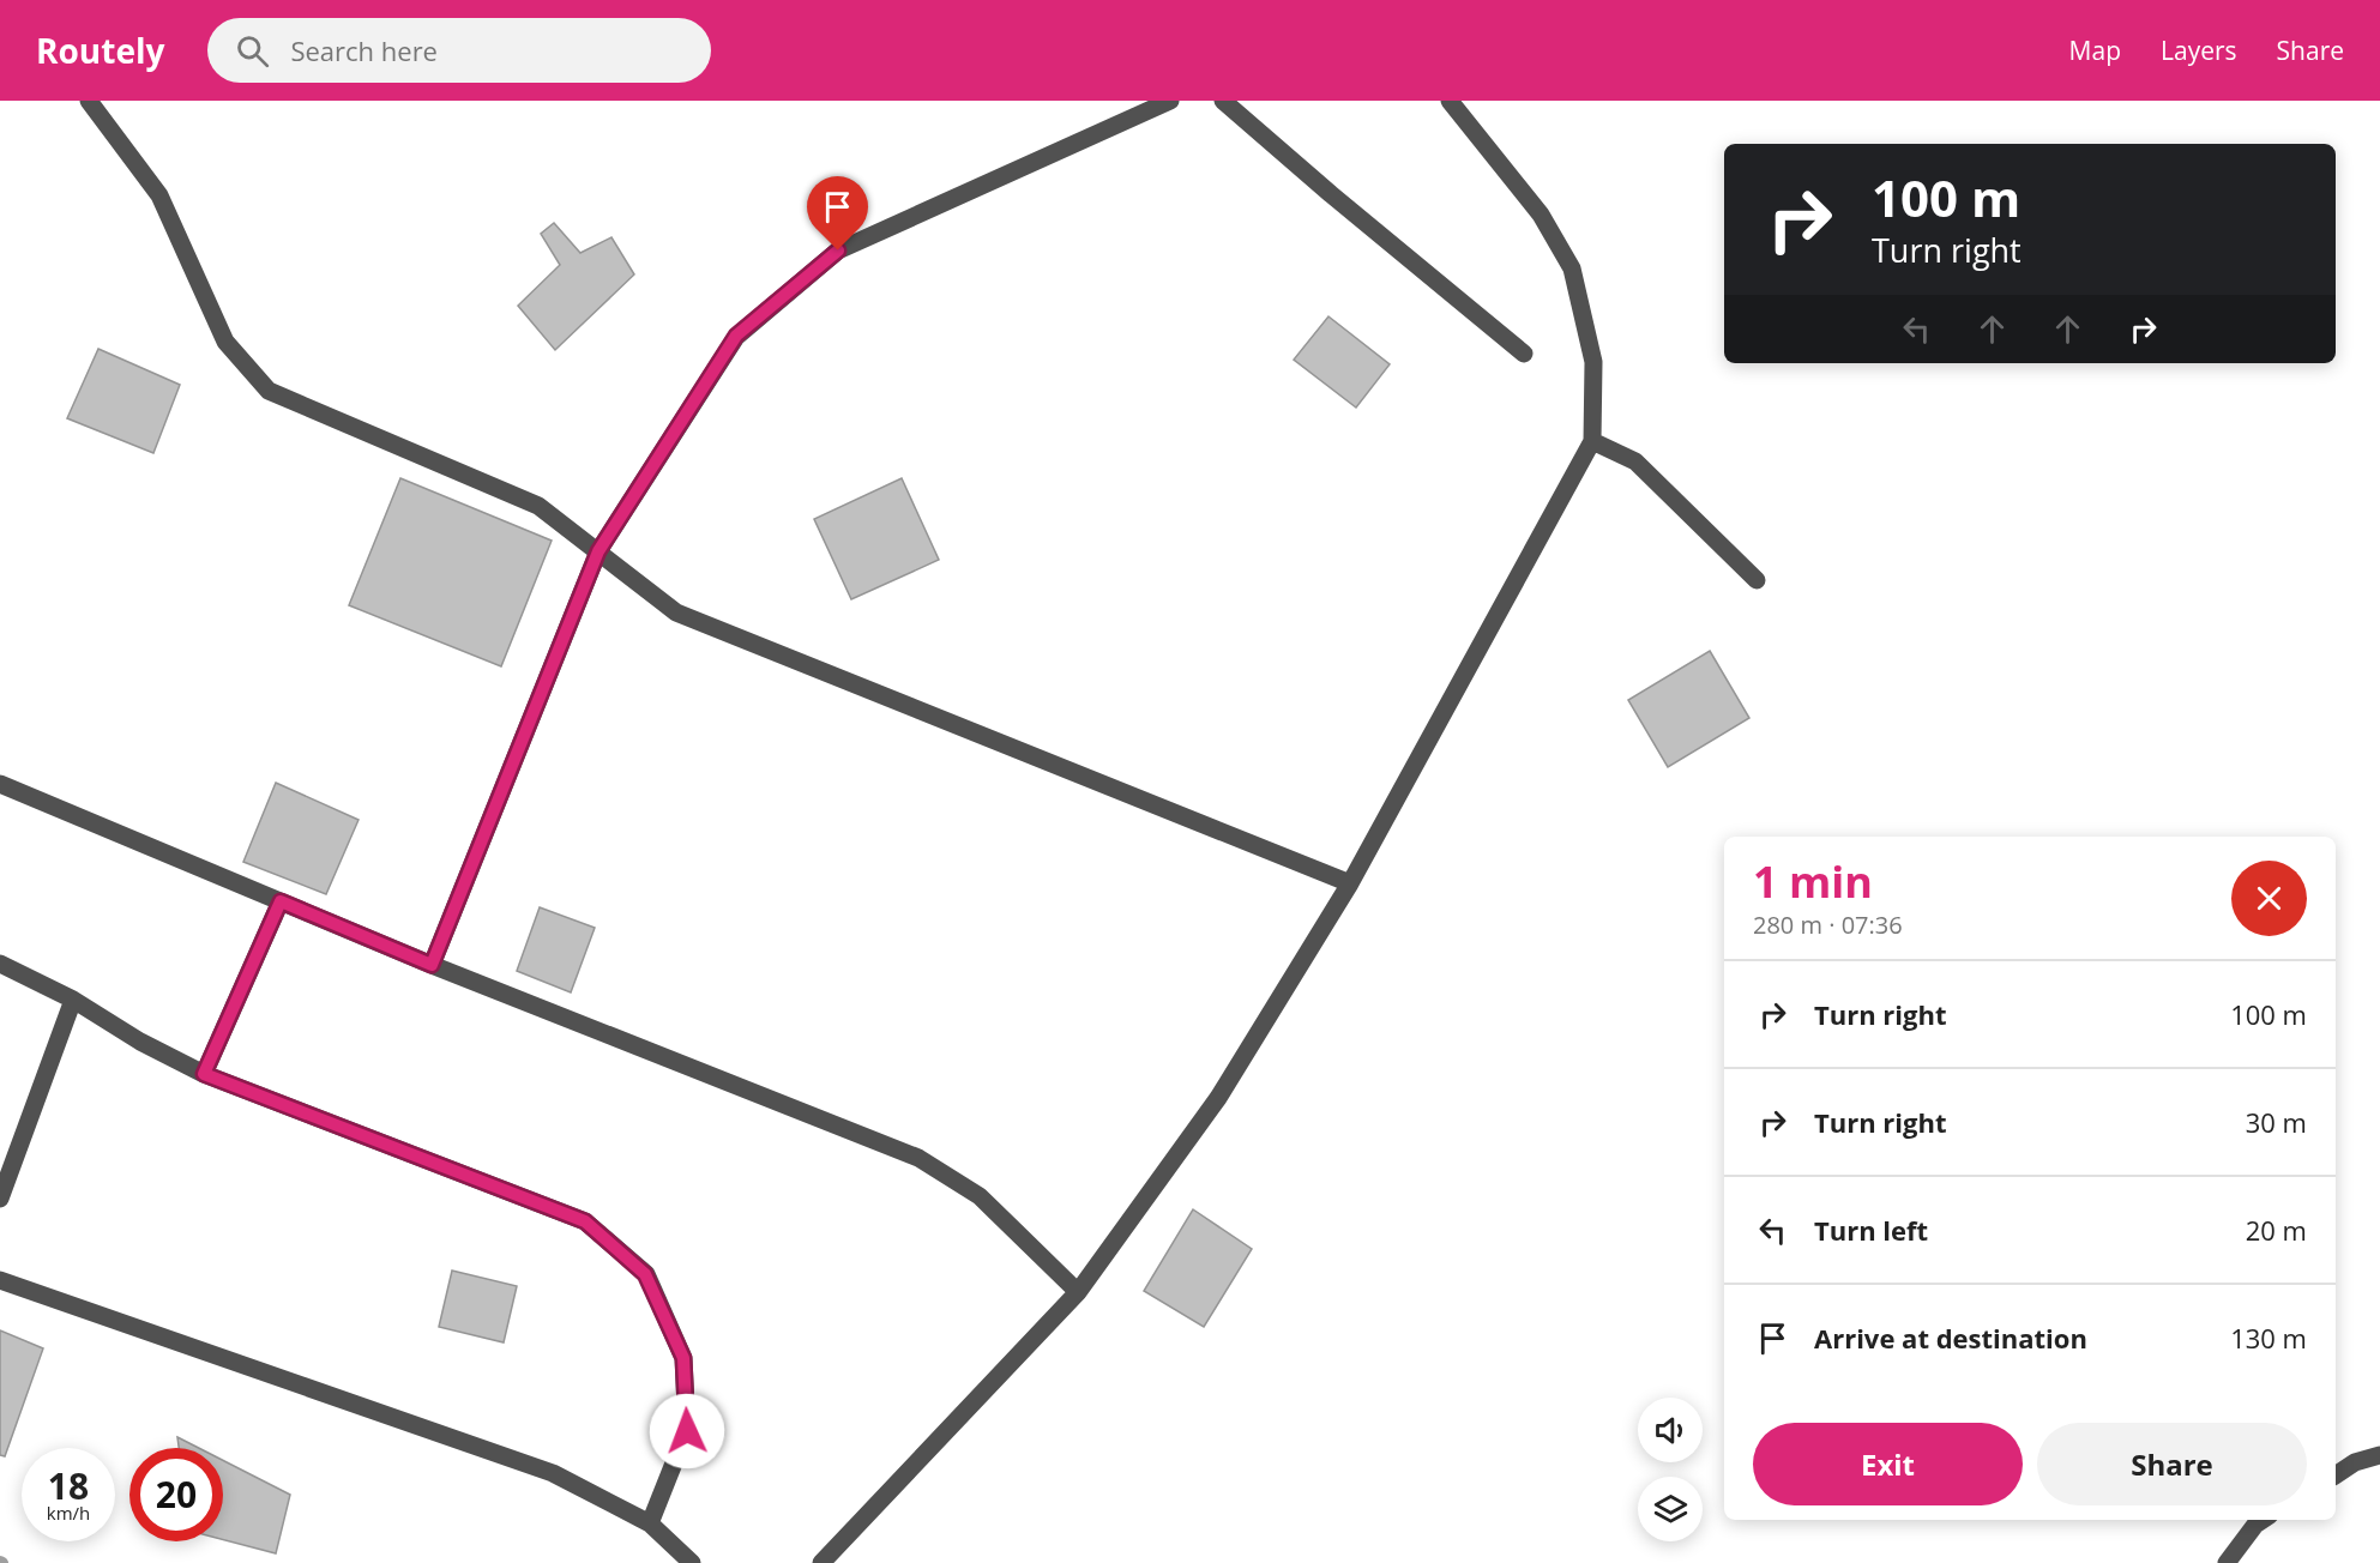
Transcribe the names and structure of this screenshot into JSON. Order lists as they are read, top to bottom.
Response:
{
  "page": {
    "header": "Routely",
    "search": "Search here",
    "nav": ["Map", "Layers", "Share"],
    "turn": ["100 m", "Turn right"],
    "heading": ["1 min", "280 m · 07:36"],
    "list": [
      {
        "name": "Turn right",
        "value": "100 m"
      },
      {
        "name": "Turn right",
        "value": "30 m"
      },
      {
        "name": "Turn left",
        "value": "20 m"
      },
      {
        "name": "Arrive at destination",
        "value": "130 m"
      }
    ],
    "buttons": ["Exit", "Share"],
    "speed": "18 km/h",
    "limit": "20"
  }
}
